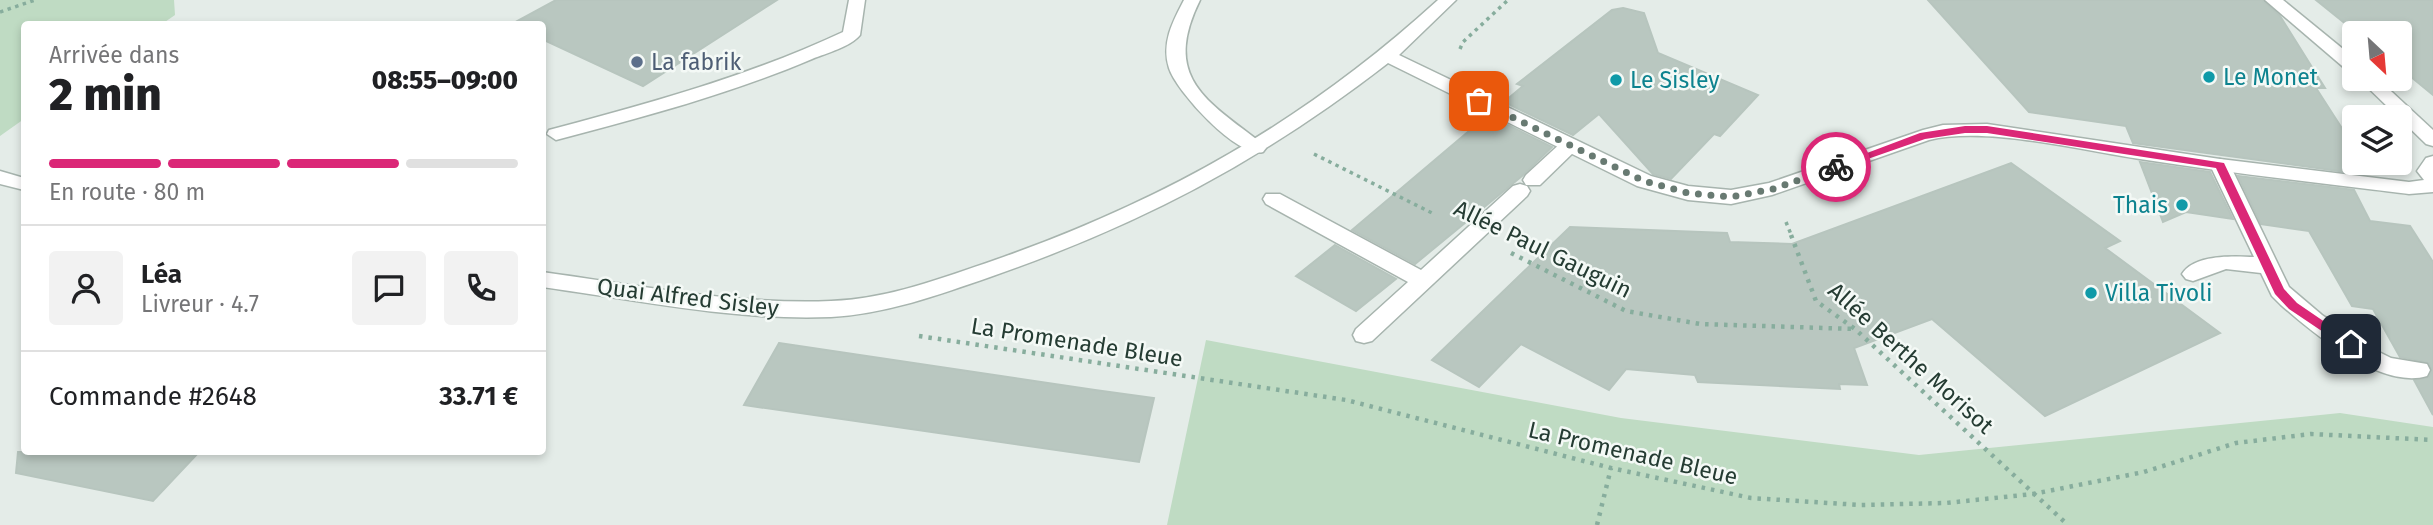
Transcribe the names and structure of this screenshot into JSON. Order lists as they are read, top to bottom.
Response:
{
  "streets": {
    "street": ["Quai Alfred Sisley"],
    "path": ["Allée Paul Gauguin", "La Promenade Bleue", "Allée Berthe Morisot"]
  },
  "crossings": [
    ["Allée Paul Gauguin", "Allée Berthe Morisot"],
    ["La Promenade Bleue", "Allée Berthe Morisot"]
  ],
  "places": [
    "La fabrik",
    "Le Monet",
    "Le Sisley",
    "Thais",
    "Villa Tivoli"
  ],
  "north": "bottom right",
  "page": {
    "heading": ["2 min", "Arrivée dans", "08:55–09:00"],
    "panel": [
      "Léa",
      "Livreur · 4.7",
      "Commande #2648",
      "33.71 €"
    ],
    "bar": "En route · 80 m"
  }
}
